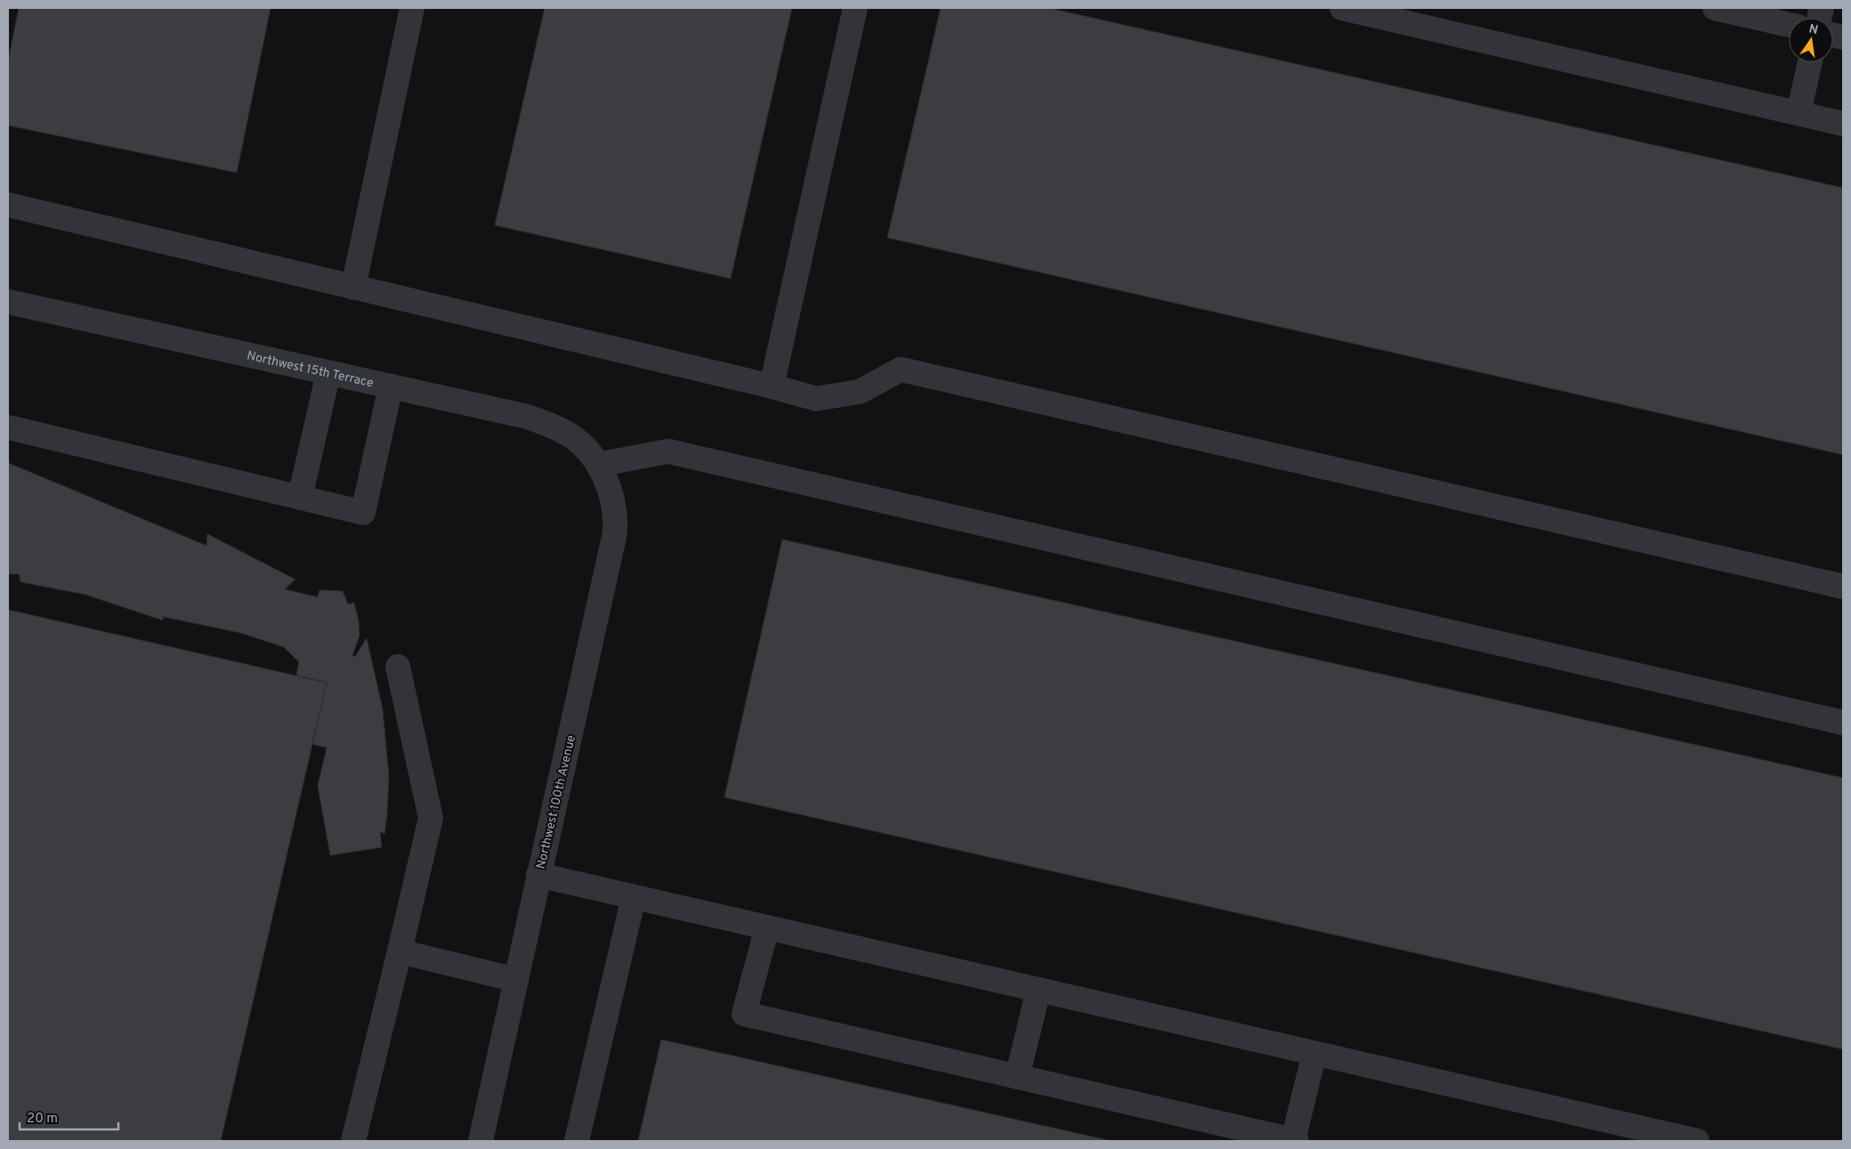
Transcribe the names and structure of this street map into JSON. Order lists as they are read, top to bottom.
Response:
{
  "streets": {
    "street": ["Northwest 15th Terrace", "Northwest 100th Avenue"]
  },
  "crossings": [
    ["Northwest 15th Terrace", "Northwest 100th Avenue"]
  ],
  "scale_bar": "20 m",
  "north": "top"
}
